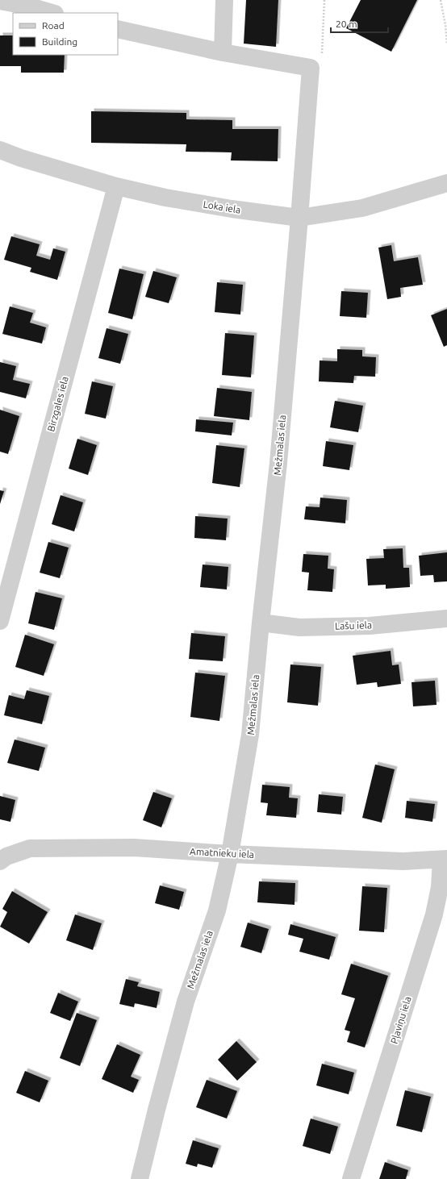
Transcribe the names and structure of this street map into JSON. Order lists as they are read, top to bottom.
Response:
{
  "streets": {
    "street": [
      "Loka iela",
      "Birzgales iela",
      "Mežmalas iela",
      "Lašu iela",
      "Amatnieku iela",
      "Pļaviņu iela"
    ]
  },
  "crossings": [
    ["Loka iela", "Birzgales iela"],
    ["Loka iela", "Mežmalas iela"],
    ["Mežmalas iela", "Lašu iela"],
    ["Mežmalas iela", "Amatnieku iela"],
    ["Amatnieku iela", "Pļaviņu iela"]
  ],
  "legend": ["Road", "Building"],
  "scale_bar": "20 m"
}
